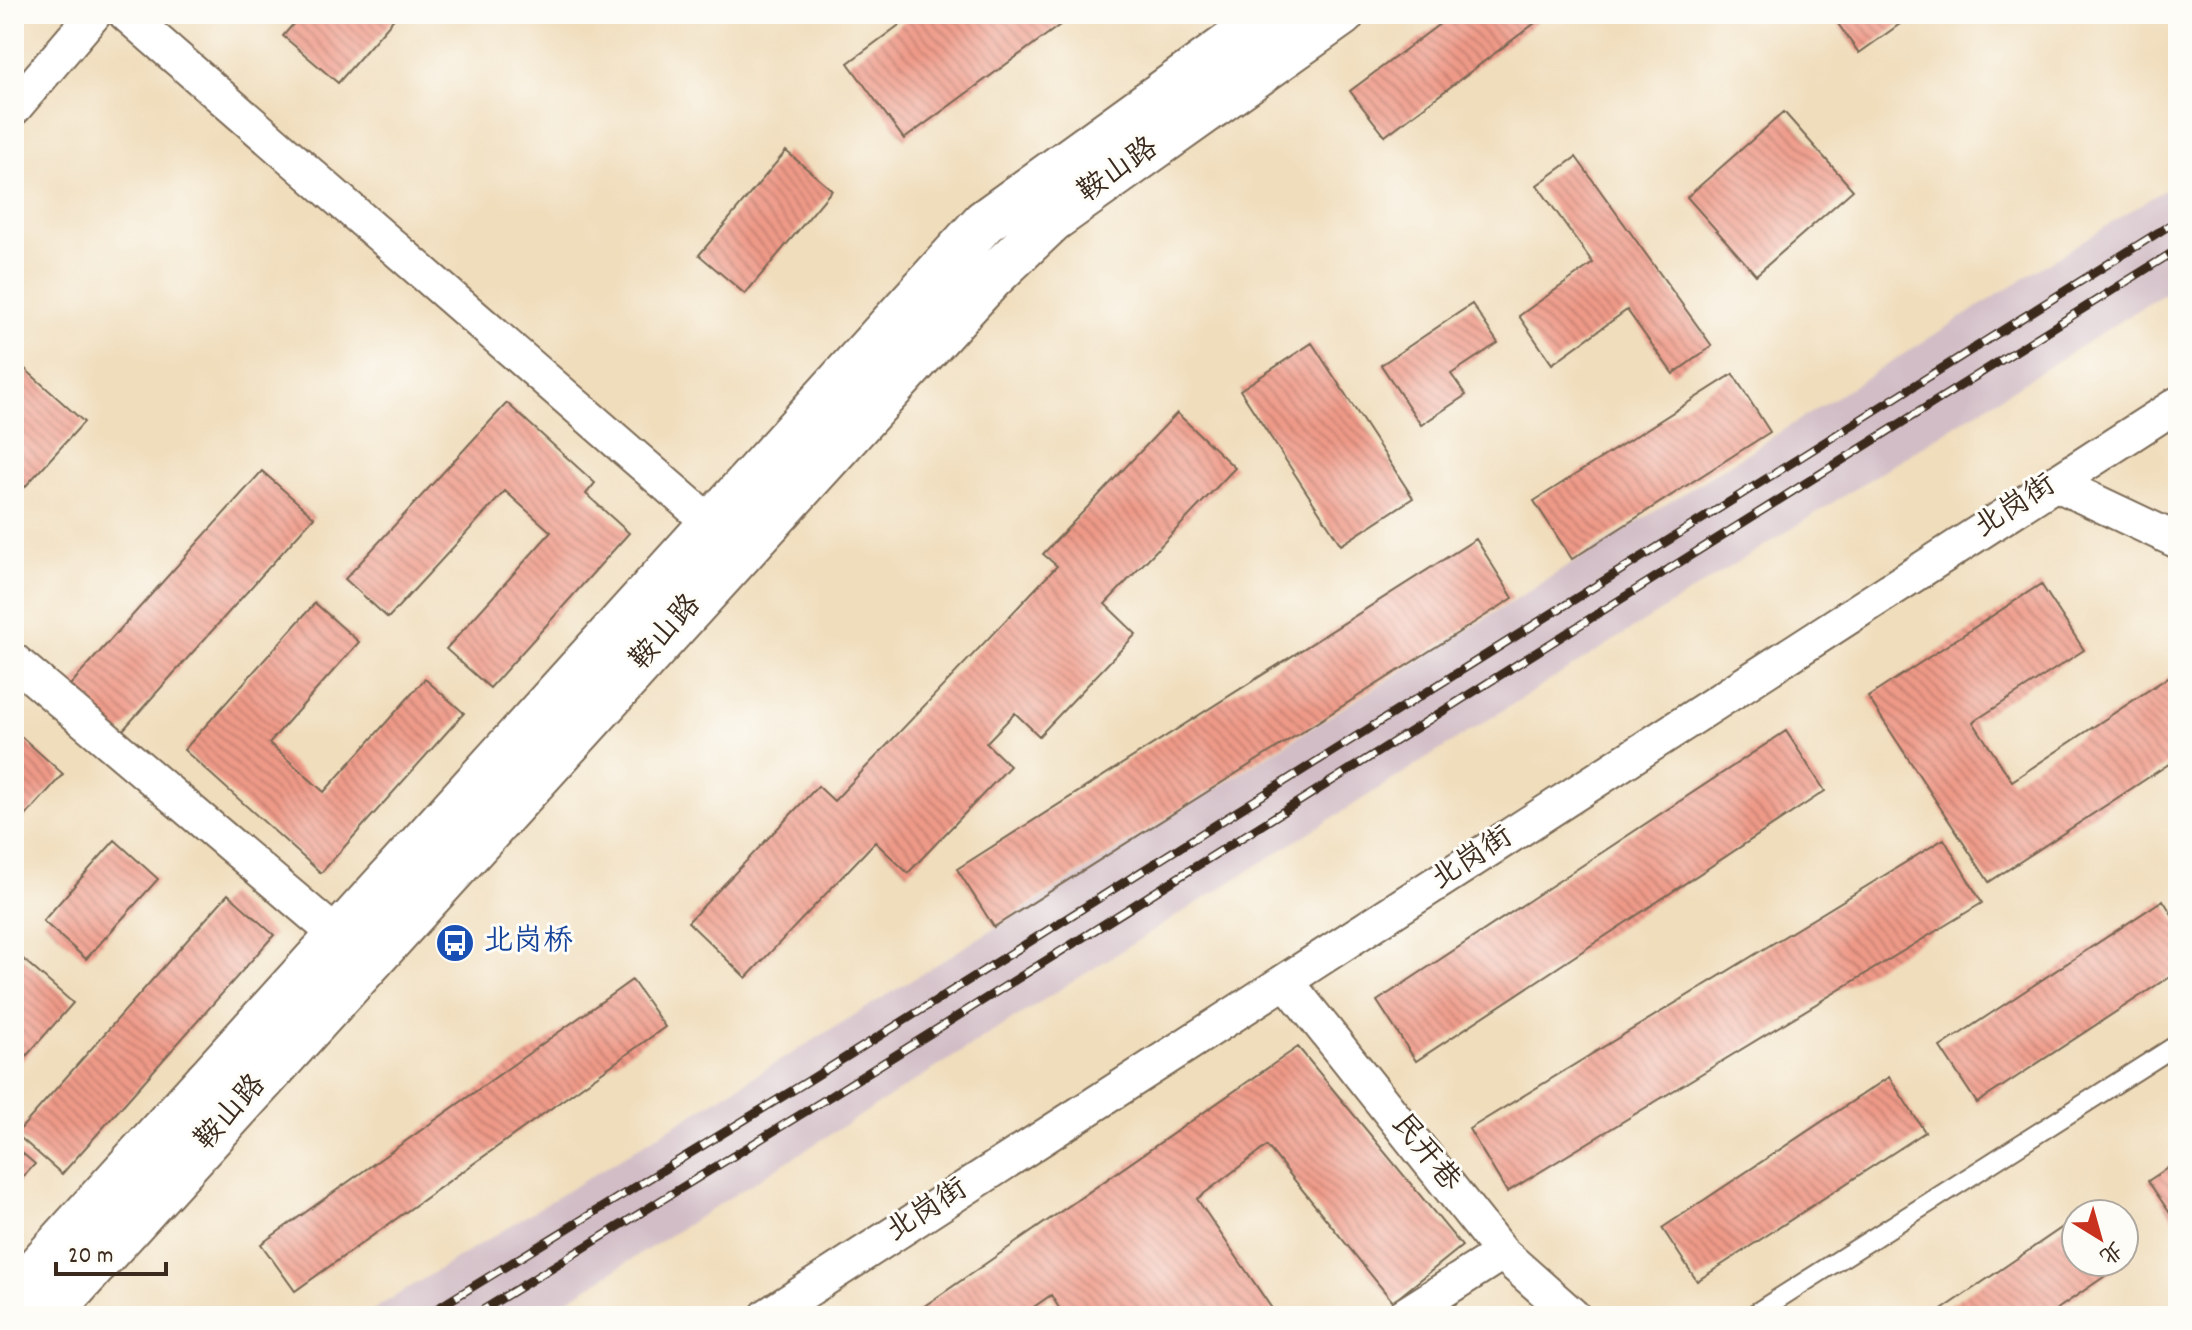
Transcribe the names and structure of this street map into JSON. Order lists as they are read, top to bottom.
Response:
{
  "streets": {
    "main road": ["鞍山路"],
    "street": ["北岗街", "民开巷"]
  },
  "crossings": [
    ["北岗街", "民开巷"]
  ],
  "places": {
    "bus stop": ["北岗桥"]
  },
  "scale_bar": "20 m",
  "north": "bottom right"
}
